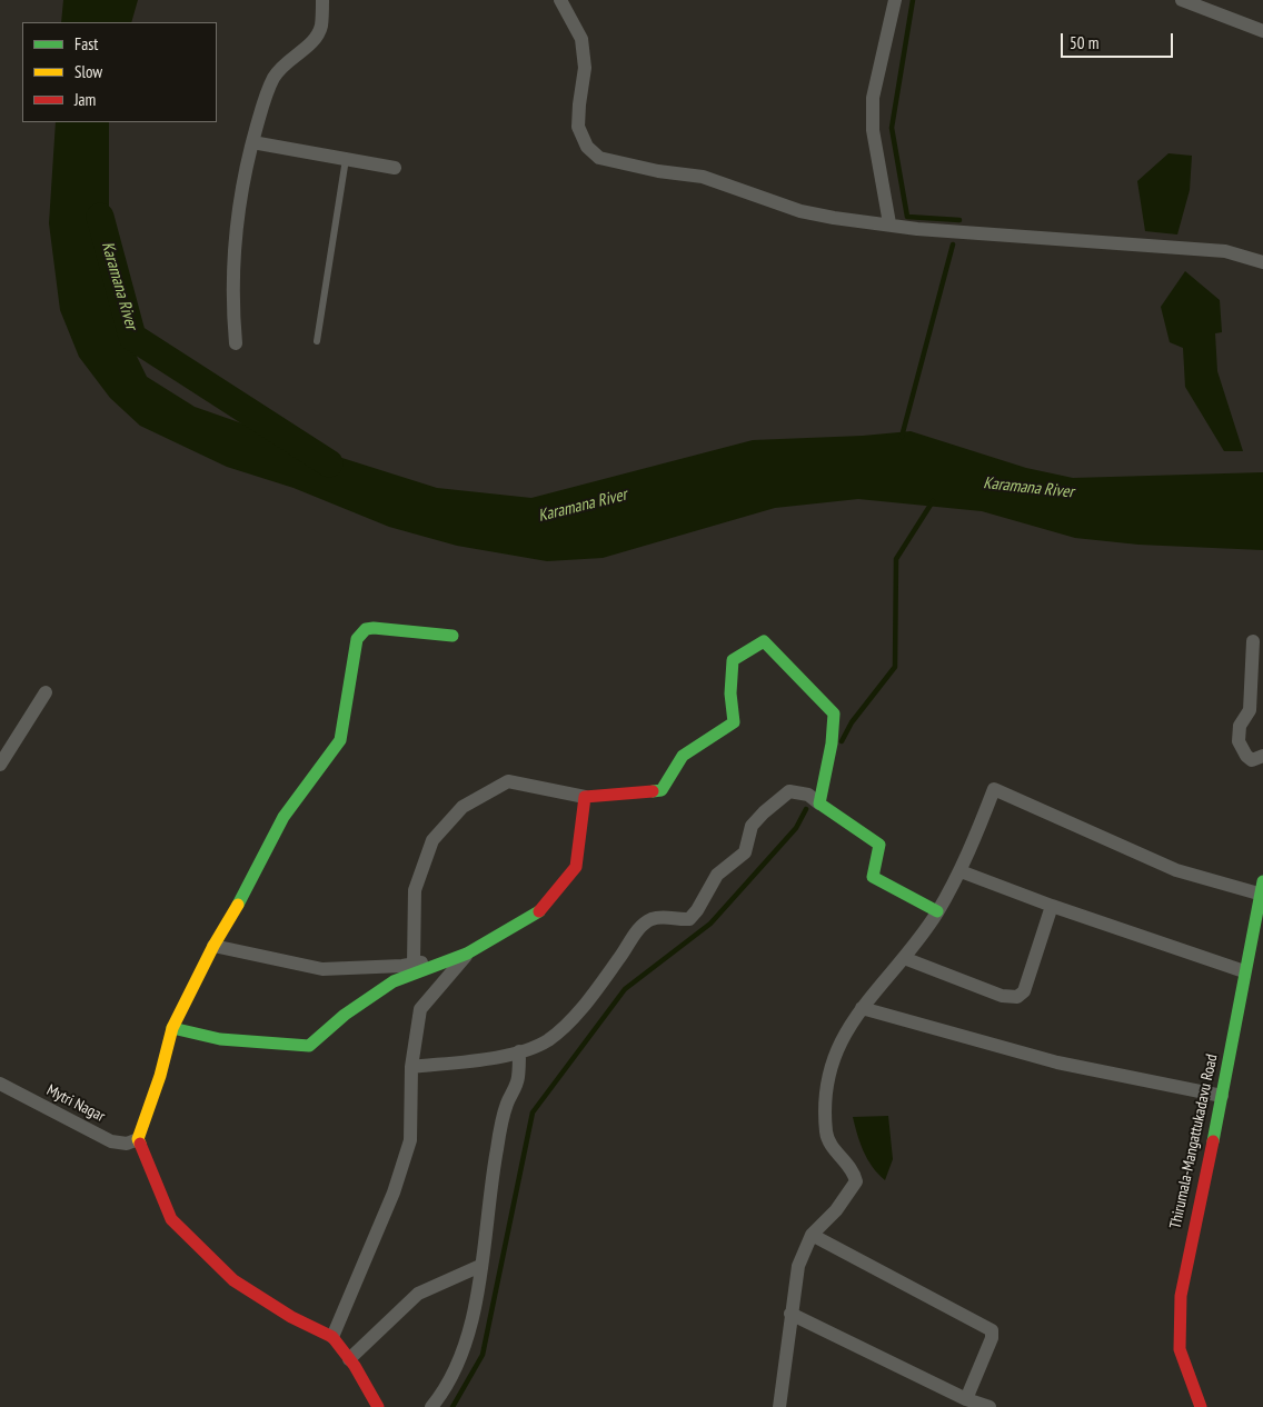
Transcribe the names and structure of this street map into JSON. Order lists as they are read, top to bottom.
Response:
{
  "streets": {
    "street": ["Mytri Nagar", "Thirumala-Mangattukadavu Road"]
  },
  "water": ["Karamana River"],
  "legend": ["Fast", "Slow", "Jam"],
  "scale_bar": "50 m"
}
